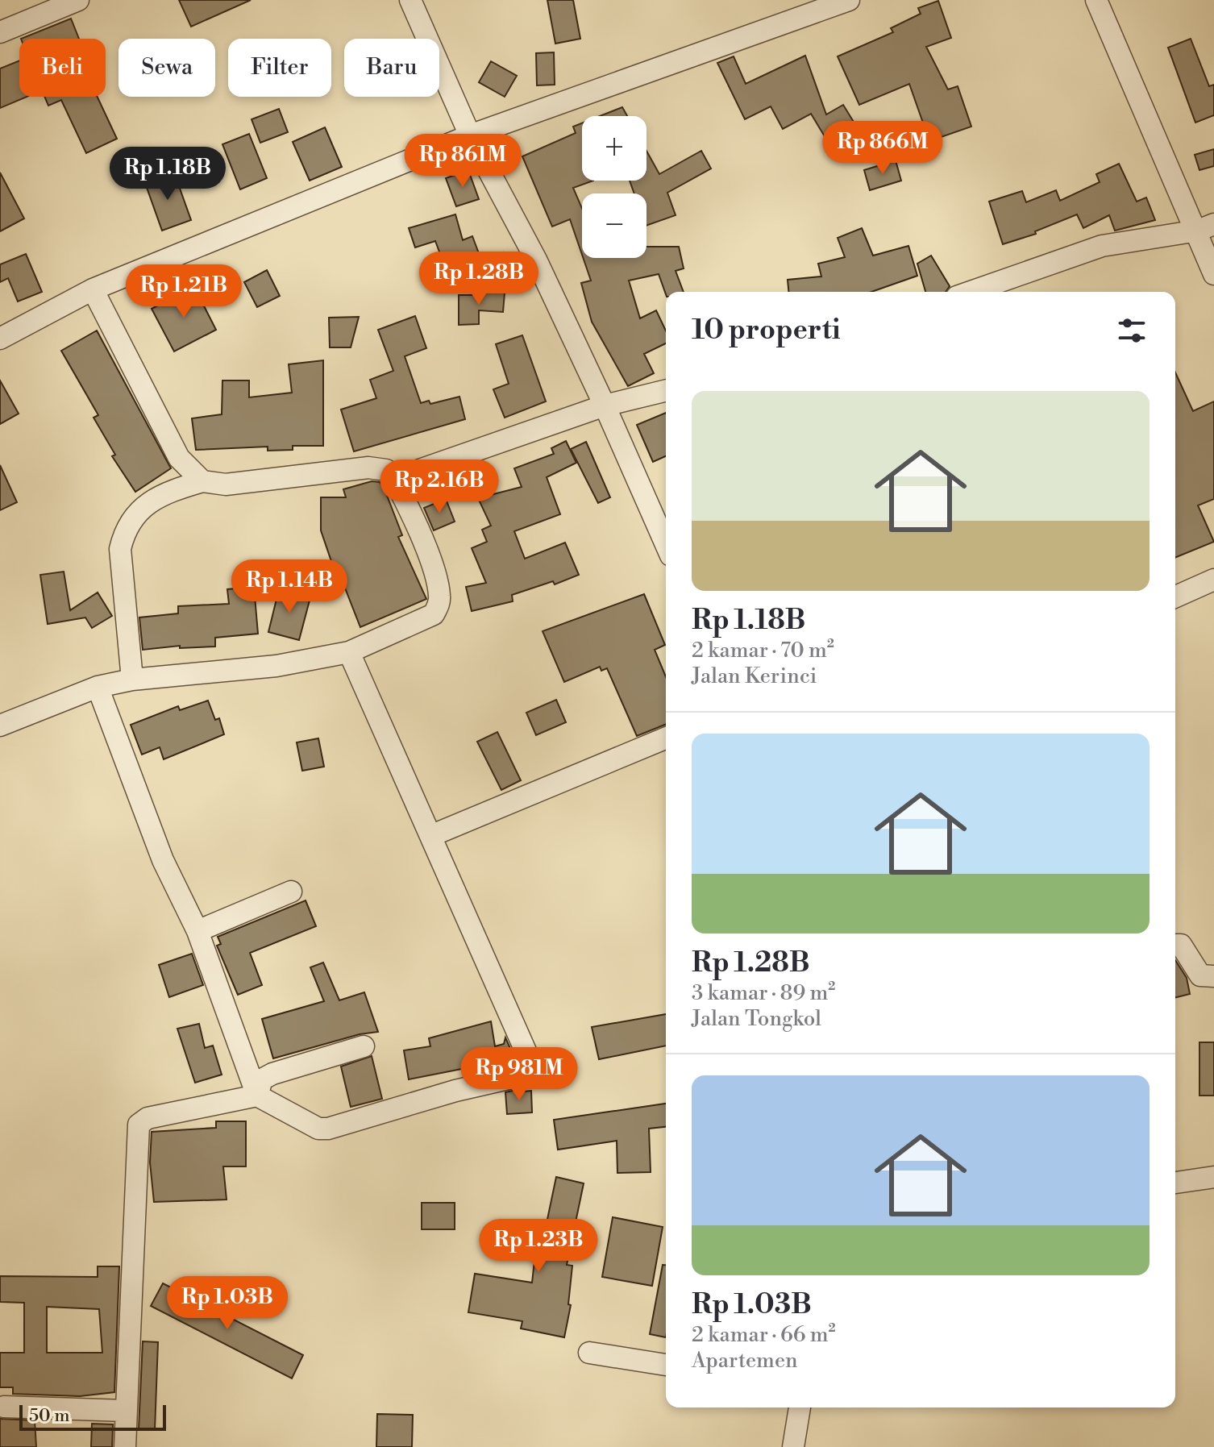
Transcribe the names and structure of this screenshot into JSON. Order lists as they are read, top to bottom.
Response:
{
  "scale_bar": "50 m",
  "page": {
    "chip": [
      "Beli",
      "Sewa",
      "Filter",
      "Baru"
    ],
    "map_buttons": ["+", "−"],
    "price": [
      "Rp 866M",
      "Rp 861M",
      "Rp 1.18B",
      "Rp 1.28B",
      "Rp 1.21B",
      "Rp 2.16B",
      "Rp 1.14B",
      "Rp 981M",
      "Rp 1.23B",
      "Rp 1.03B"
    ],
    "heading": "10 properti",
    "list": [
      {
        "name": "Rp 1.18B",
        "note": "2 kamar · 70 m² · Jalan Kerinci"
      },
      {
        "name": "Rp 1.28B",
        "note": "3 kamar · 89 m² · Jalan Tongkol"
      },
      {
        "name": "Rp 1.03B",
        "note": "2 kamar · 66 m² · Apartemen"
      }
    ],
    "scale": "50 m"
  }
}
